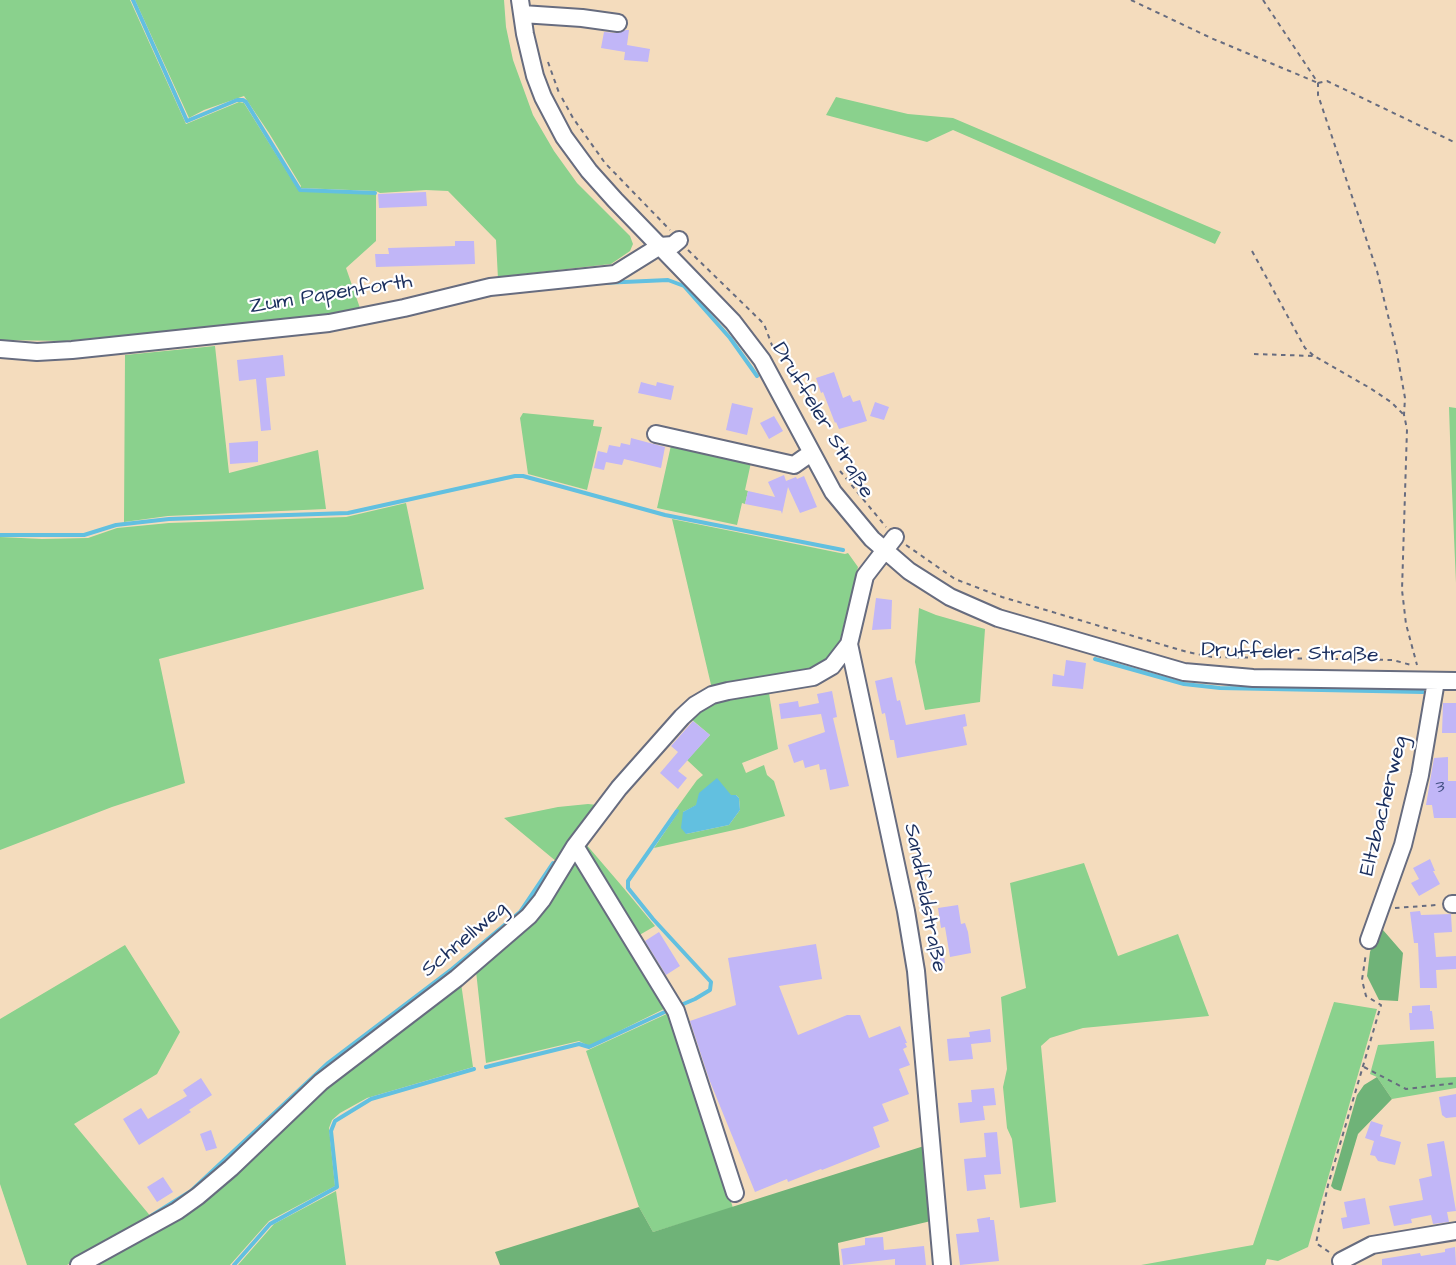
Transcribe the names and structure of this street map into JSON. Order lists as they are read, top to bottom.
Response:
{
  "streets": {
    "street": [
      "Zum Papenforth",
      "Druffeler Straße",
      "Eltzbacherweg",
      "Sandfeldstraße",
      "Schnellweg"
    ]
  },
  "crossings": [
    ["Zum Papenforth", "Druffeler Straße"],
    ["Druffeler Straße", "Eltzbacherweg"],
    ["Druffeler Straße", "Sandfeldstraße"],
    ["Sandfeldstraße", "Schnellweg"]
  ],
  "house_numbers": ["3"]
}
